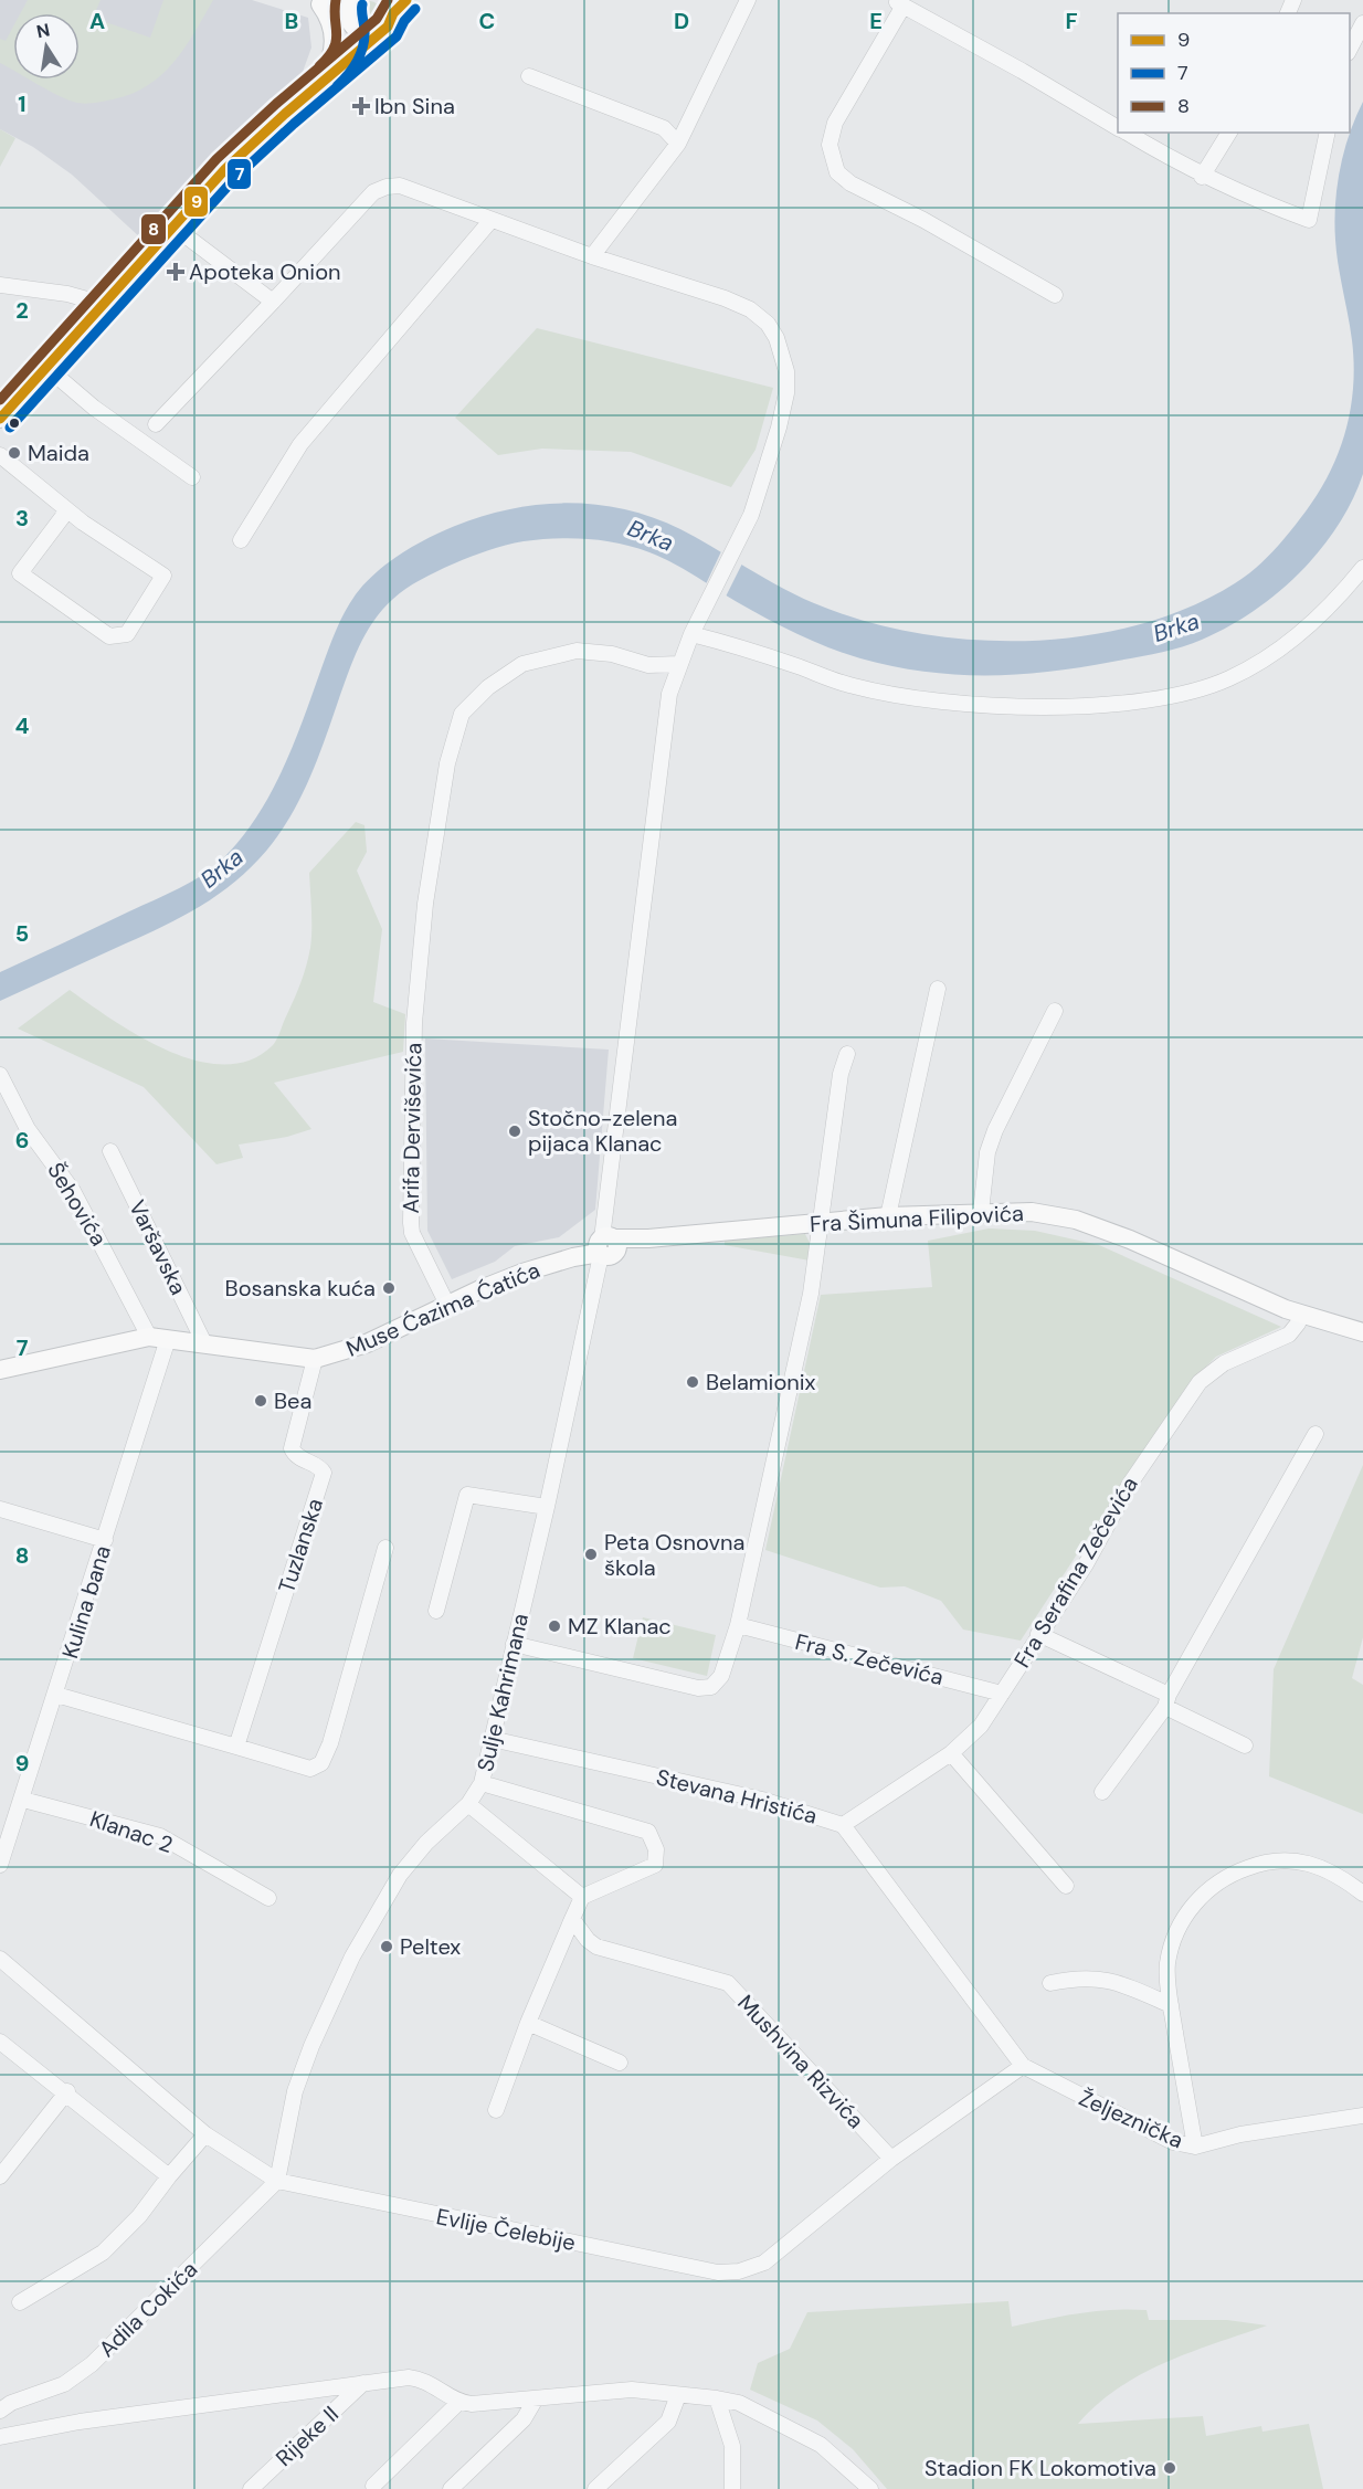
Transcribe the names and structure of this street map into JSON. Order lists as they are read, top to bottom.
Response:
{
  "streets": {
    "main road": ["Fra Šimuna Filipovića", "Muse Ćazima Ćatića"],
    "street": [
      "Arifa Derviševića",
      "Šehovića",
      "Varšavska",
      "Tuzlanska",
      "Fra Serafina Zečevića",
      "Kulina bana",
      "Fra S. Zečevića",
      "Sulje Kahrimana",
      "Stevana Hristića",
      "Klanac 2",
      "Mushvina Rizvića",
      "Željeznička",
      "Evlije Čelebije",
      "Adila Cokića",
      "Rijeke II"
    ]
  },
  "crossings": [
    ["Arifa Derviševića", "Muse Ćazima Ćatića"],
    ["Arifa Derviševića", "Sulje Kahrimana"],
    ["Šehovića", "Muse Ćazima Ćatića"],
    ["Fra Šimuna Filipovića", "Muse Ćazima Ćatića"],
    ["Fra Šimuna Filipovića", "Fra Serafina Zečevića"],
    ["Fra Šimuna Filipovića", "Sulje Kahrimana"],
    ["Varšavska", "Muse Ćazima Ćatića"],
    ["Muse Ćazima Ćatića", "Tuzlanska"],
    ["Muse Ćazima Ćatića", "Kulina bana"],
    ["Muse Ćazima Ćatića", "Sulje Kahrimana"],
    ["Fra Serafina Zečevića", "Fra S. Zečevića"],
    ["Fra Serafina Zečevića", "Stevana Hristića"],
    ["Kulina bana", "Klanac 2"],
    ["Sulje Kahrimana", "Stevana Hristića"],
    ["Sulje Kahrimana", "Evlije Čelebije"],
    ["Sulje Kahrimana", "Adila Cokića"],
    ["Stevana Hristića", "Željeznička"],
    ["Stevana Hristića", "Evlije Čelebije"],
    ["Mushvina Rizvića", "Evlije Čelebije"],
    ["Željeznička", "Evlije Čelebije"],
    ["Evlije Čelebije", "Adila Cokića"]
  ],
  "water": ["Brka"],
  "places": {
    "health": ["Ibn Sina", "Apoteka Onion"],
    "other": [
      "Maida",
      "Stočno-zelena pijaca Klanac",
      "Bosanska kuća",
      "Belamionix",
      "Bea",
      "Peta Osnovna škola",
      "MZ Klanac",
      "Peltex",
      "Stadion FK Lokomotiva"
    ]
  },
  "lines": ["transit line 9", "transit line 8", "transit line 7"],
  "legend": ["9", "7", "8"],
  "north": "top",
  "grid": {
    "columns": [
      "A",
      "B",
      "C",
      "D",
      "E",
      "F"
    ],
    "rows": [
      "1",
      "2",
      "3",
      "4",
      "5",
      "6",
      "7",
      "8",
      "9"
    ]
  }
}
